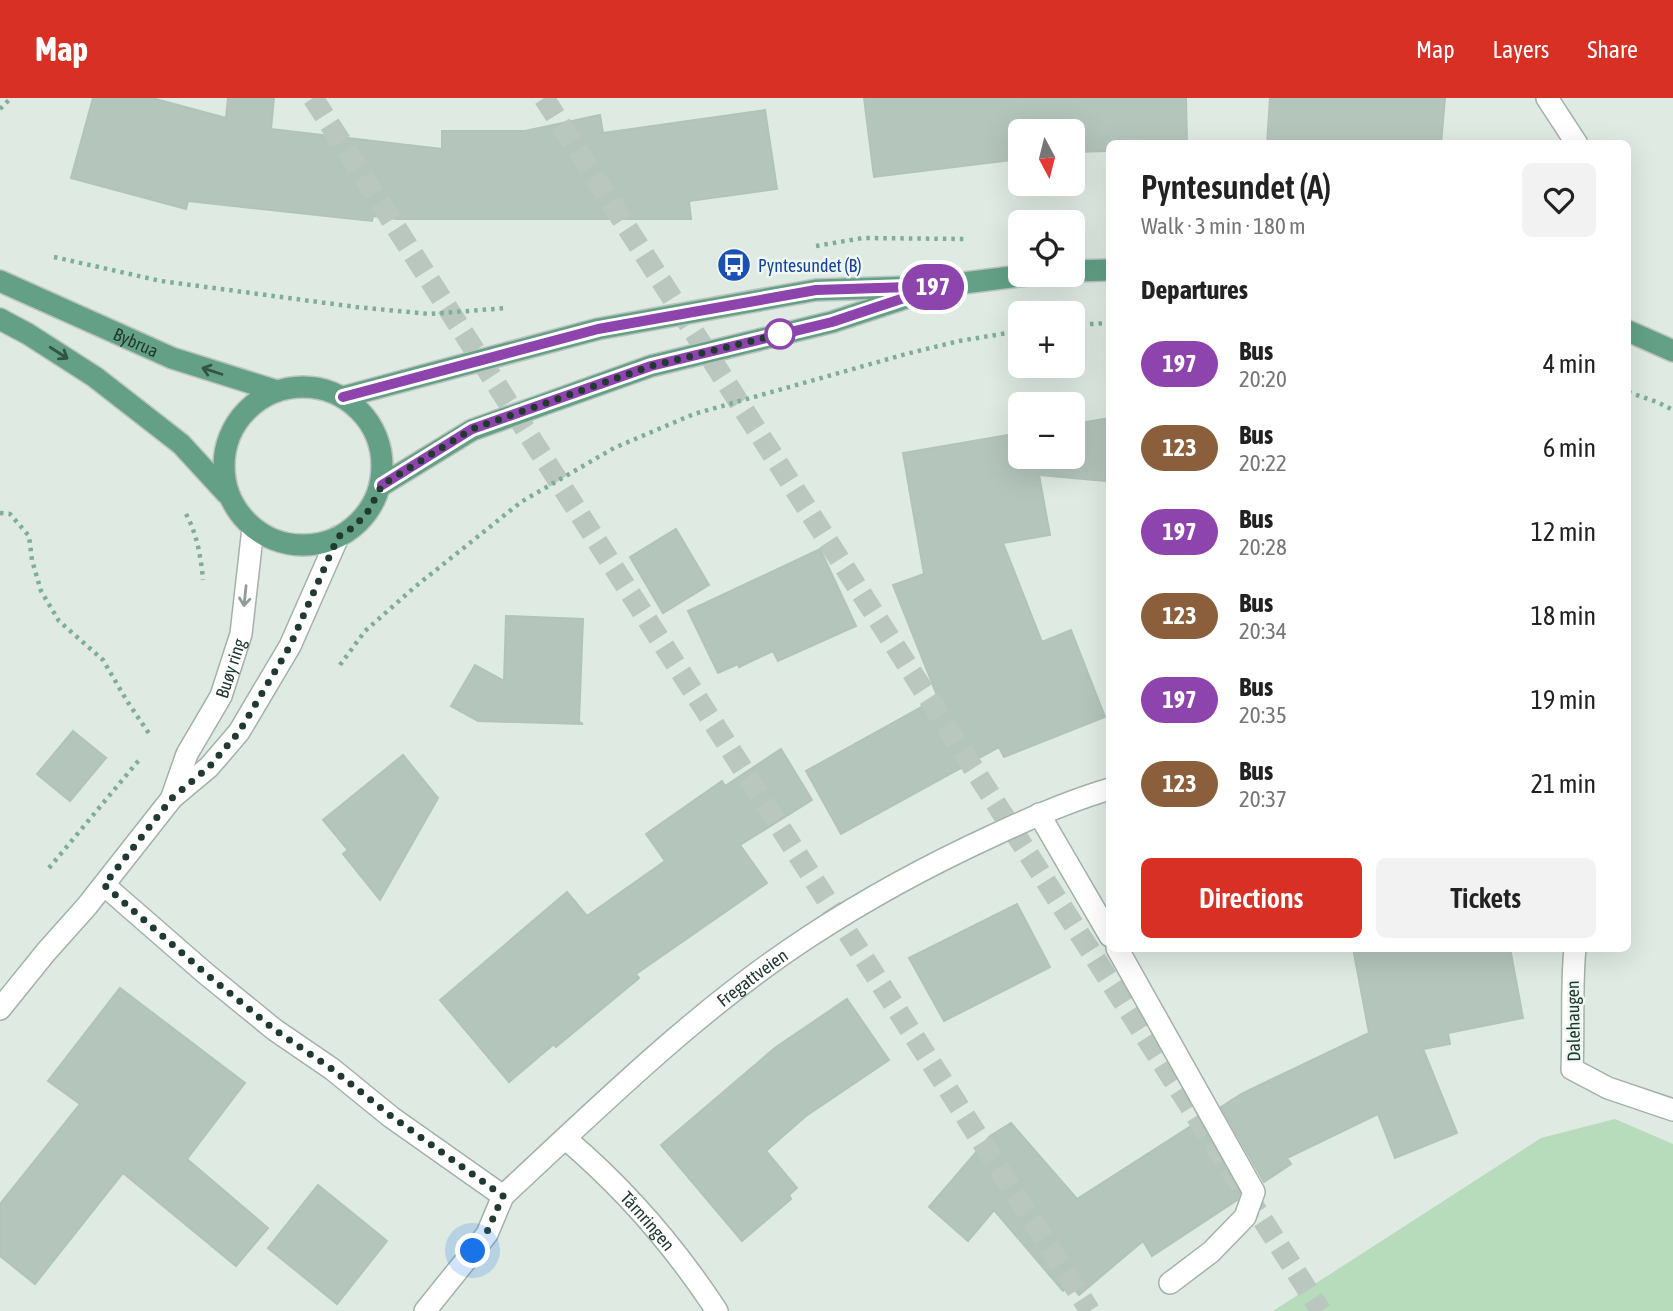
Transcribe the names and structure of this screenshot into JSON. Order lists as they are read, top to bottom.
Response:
{
  "streets": {
    "main road": ["Bybrua"],
    "street": [
      "Buøy ring",
      "Fregattveien",
      "Dalehaugen",
      "Tårnringen"
    ]
  },
  "crossings": [
    ["Bybrua", "Buøy ring"],
    ["Fregattveien", "Tårnringen"]
  ],
  "places": {
    "bus stop": ["Pyntesundet (B)"]
  },
  "lines": ["bus line 197"],
  "north": "bottom",
  "page": {
    "header": "Map",
    "nav": ["Map", "Layers", "Share"],
    "on_map": "197",
    "map_buttons": ["+", "−"],
    "heading": [
      ["Pyntesundet (A)", "Walk · 3 min · 180 m"],
      "Departures"
    ],
    "list": [
      {
        "mark": "197",
        "name": "Bus",
        "note": "20:20",
        "value": "4 min"
      },
      {
        "mark": "123",
        "name": "Bus",
        "note": "20:22",
        "value": "6 min"
      },
      {
        "mark": "197",
        "name": "Bus",
        "note": "20:28",
        "value": "12 min"
      },
      {
        "mark": "123",
        "name": "Bus",
        "note": "20:34",
        "value": "18 min"
      },
      {
        "mark": "197",
        "name": "Bus",
        "note": "20:35",
        "value": "19 min"
      },
      {
        "mark": "123",
        "name": "Bus",
        "note": "20:37",
        "value": "21 min"
      }
    ],
    "buttons": ["Directions", "Tickets"]
  }
}
